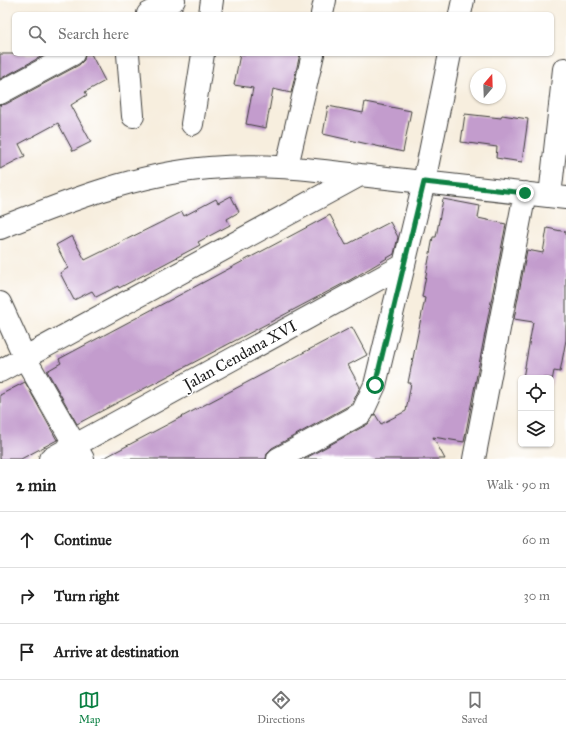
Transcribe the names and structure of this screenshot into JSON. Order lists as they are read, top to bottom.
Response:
{
  "streets": {
    "street": ["Jalan Cendana XVI"]
  },
  "north": "top",
  "page": {
    "search": "Search here",
    "heading": ["2 min", "Walk · 90 m"],
    "list": [
      ["Continue", "60 m"],
      ["Turn right", "30 m"],
      "Arrive at destination"
    ],
    "nav": ["Map", "Directions", "Saved"]
  }
}
